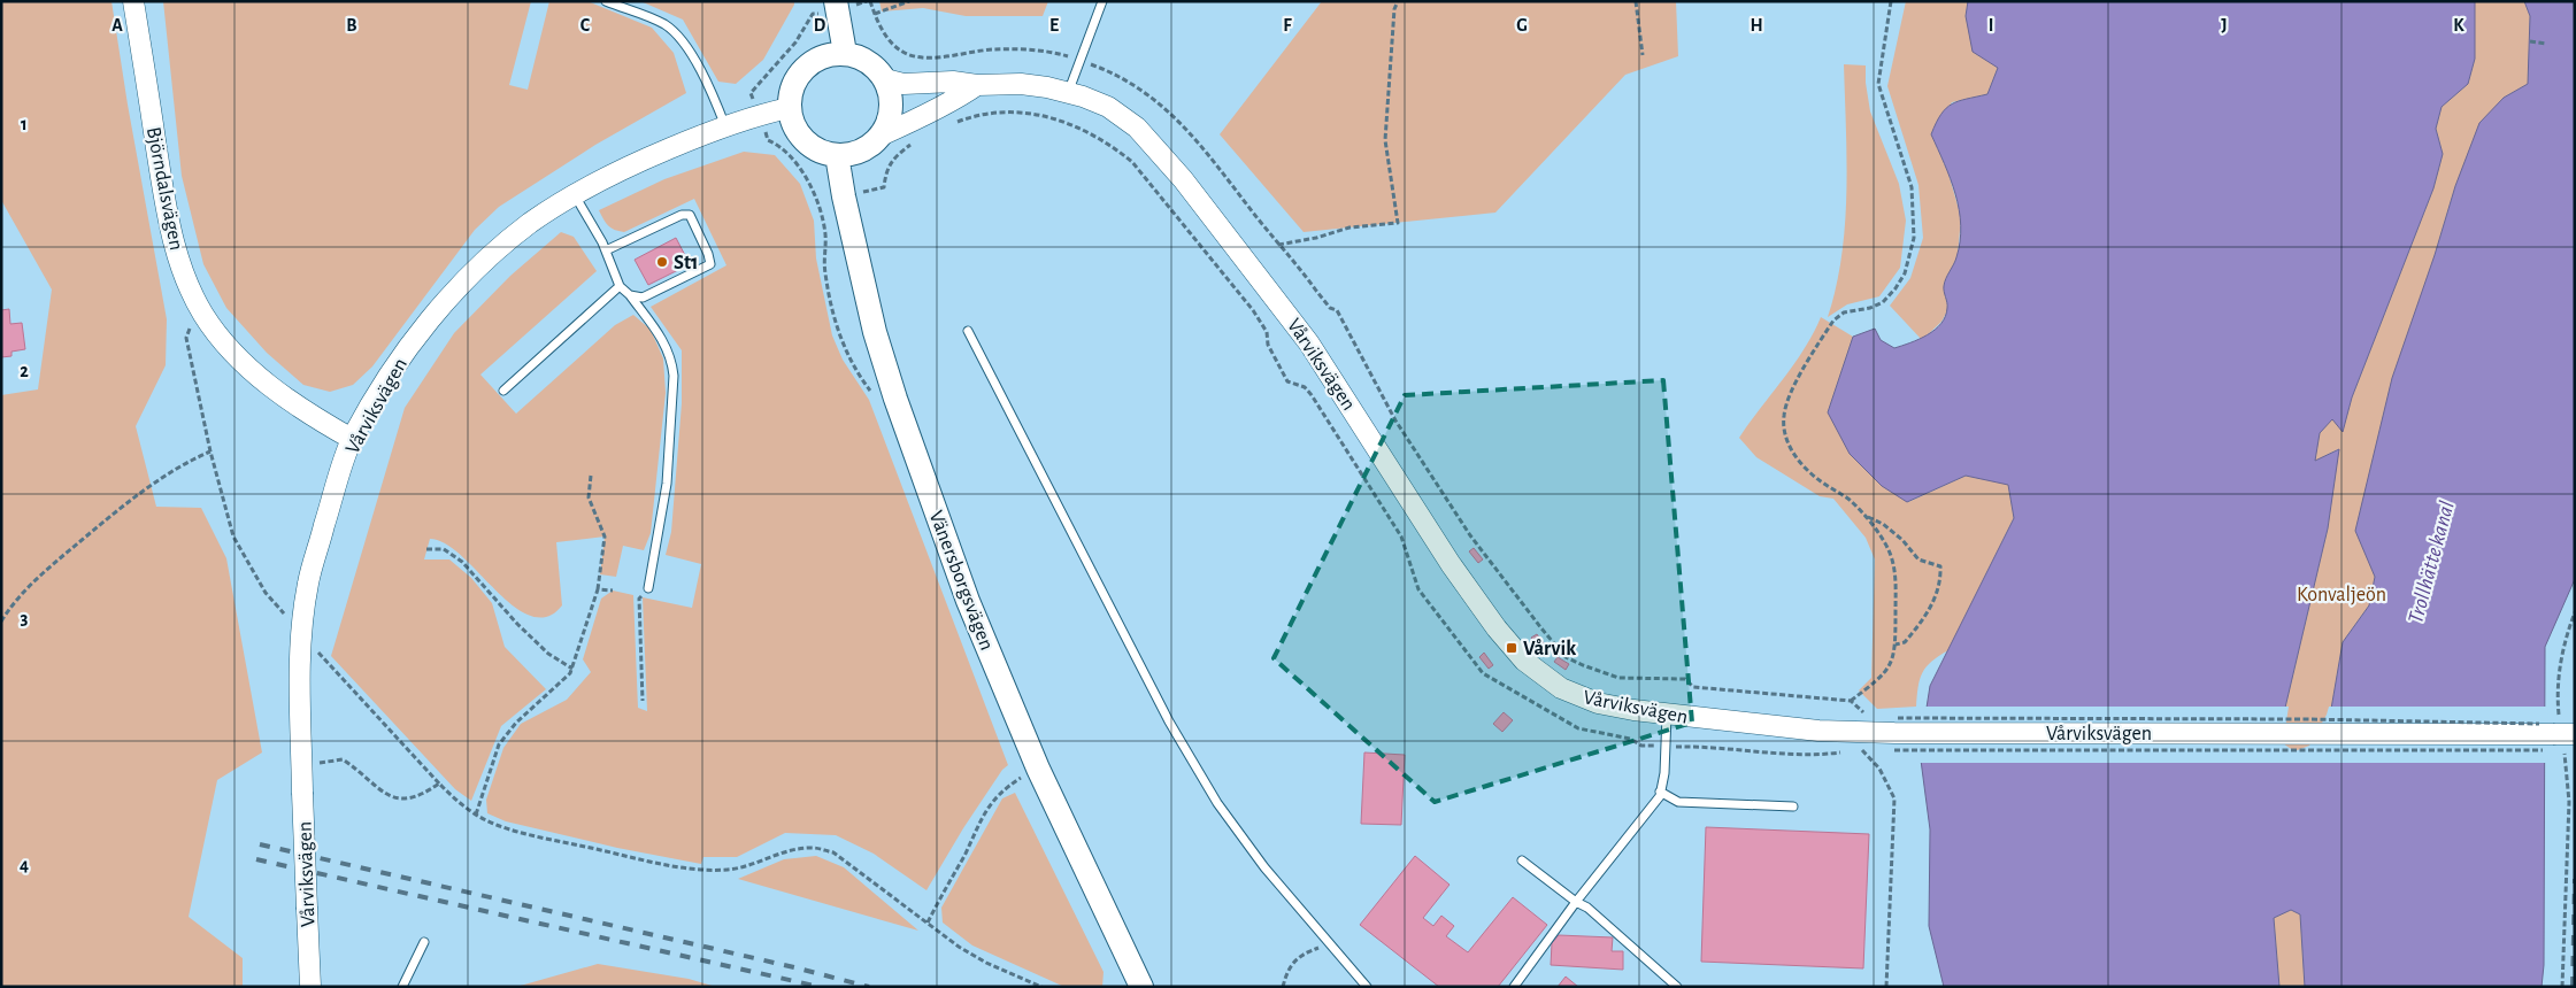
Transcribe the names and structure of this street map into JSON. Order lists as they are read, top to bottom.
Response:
{
  "streets": {
    "main road": ["Vänersborgsvägen"],
    "street": ["Björndalsvägen", "Vårviksvägen"]
  },
  "crossings": [
    ["Björndalsvägen", "Vårviksvägen"],
    ["Vårviksvägen", "Vänersborgsvägen"]
  ],
  "water": ["Trollhätte kanal"],
  "parks": ["Konvaljeön"],
  "places": {
    "other": ["St1"],
    "transit": ["Vårvik"]
  },
  "grid": {
    "columns": [
      "A",
      "B",
      "C",
      "D",
      "E",
      "F",
      "G",
      "H",
      "I",
      "J",
      "K"
    ],
    "rows": [
      "1",
      "2",
      "3",
      "4"
    ]
  }
}
